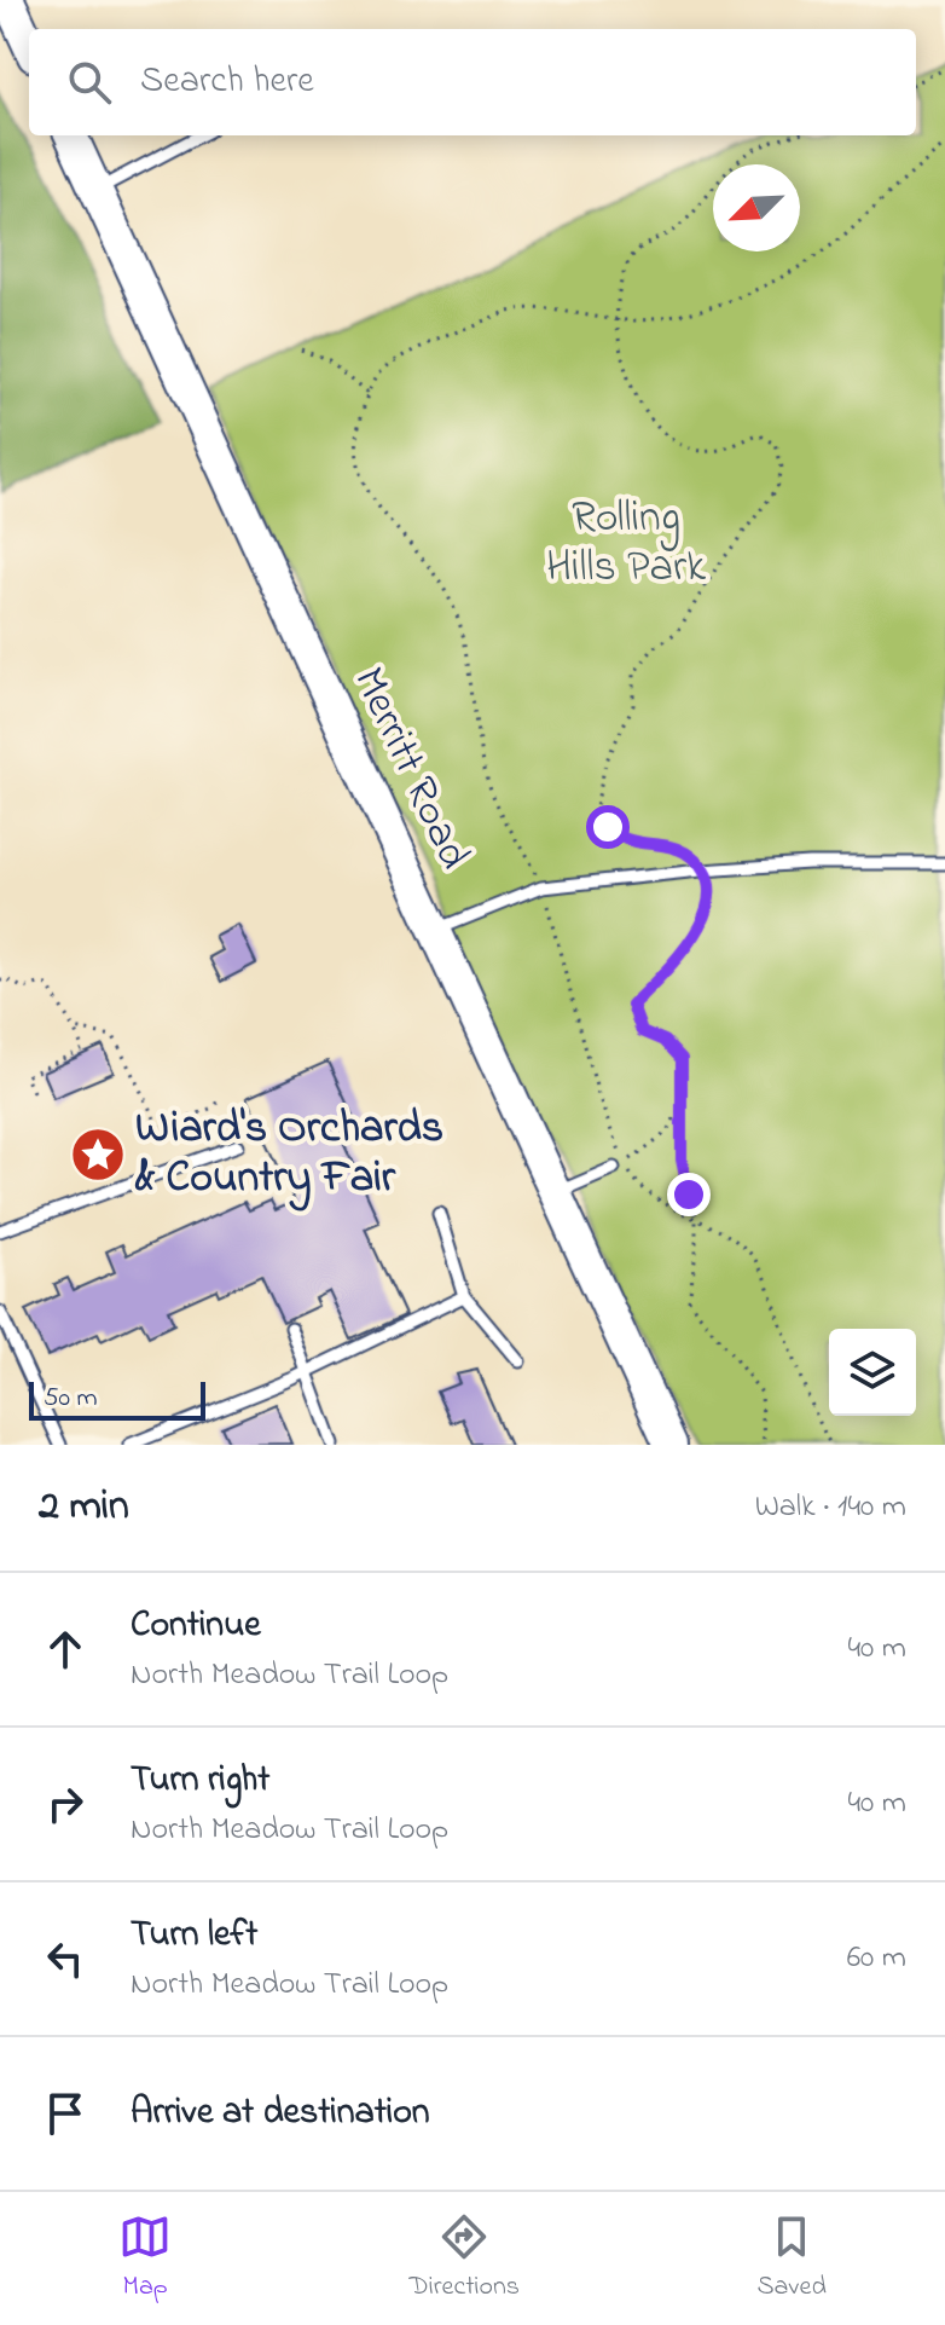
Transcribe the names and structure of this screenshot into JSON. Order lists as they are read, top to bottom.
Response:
{
  "streets": {
    "street": ["Merritt Road"]
  },
  "parks": ["Rolling Hills Park"],
  "places": {
    "place": ["Wiard's Orchards & Country Fair"]
  },
  "scale_bar": "50 m",
  "north": "bottom left",
  "page": {
    "search": "Search here",
    "scale": "50 m",
    "heading": ["2 min", "Walk · 140 m"],
    "list": [
      ["Continue", "North Meadow Trail Loop", "40 m"],
      ["Turn right", "North Meadow Trail Loop", "40 m"],
      ["Turn left", "North Meadow Trail Loop", "60 m"],
      "Arrive at destination"
    ],
    "nav": ["Map", "Directions", "Saved"]
  }
}
